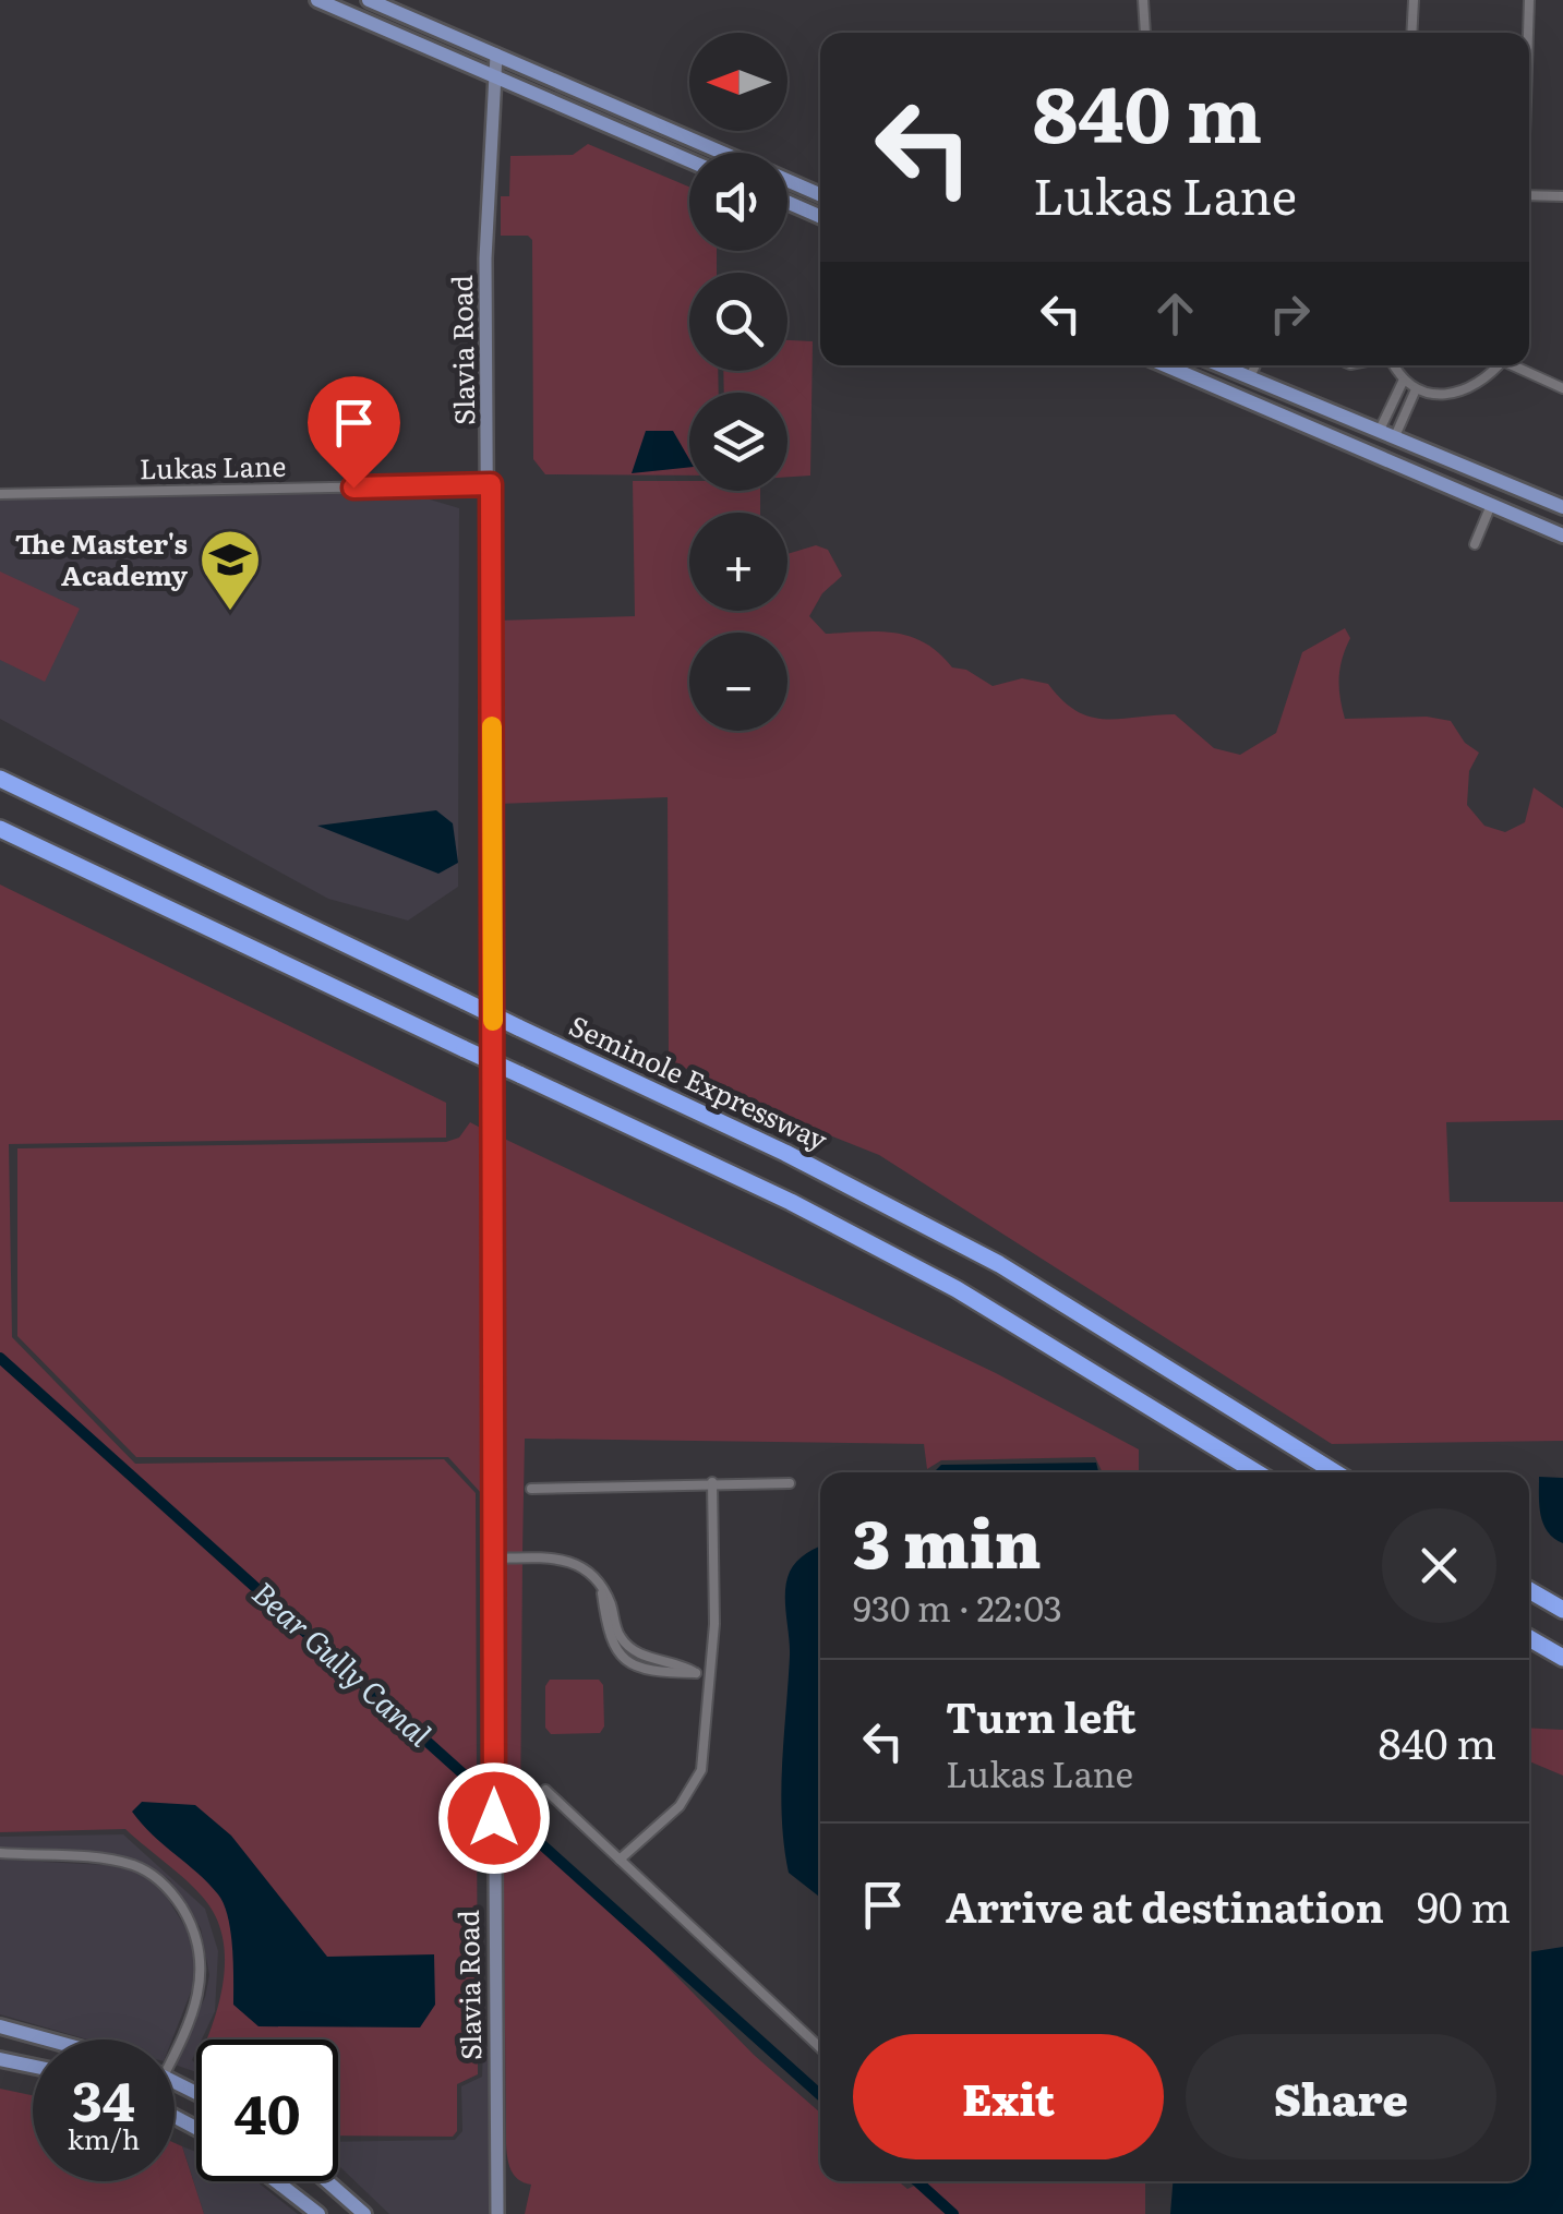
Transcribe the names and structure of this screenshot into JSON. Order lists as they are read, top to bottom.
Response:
{
  "streets": {
    "highway": ["Seminole Expressway"],
    "street": ["Slavia Road", "Lukas Lane"]
  },
  "crossings": [
    ["Slavia Road", "Lukas Lane"]
  ],
  "water": ["Bear Gully Canal"],
  "places": {
    "school or university": ["The Master's Academy"]
  },
  "north": "left",
  "page": {
    "map_buttons": ["+", "−"],
    "turn": ["840 m", "Lukas Lane"],
    "heading": ["3 min", "930 m · 22:03"],
    "list": [
      {
        "name": "Turn left",
        "note": "Lukas Lane",
        "value": "840 m"
      },
      {
        "name": "Arrive at destination",
        "value": "90 m"
      }
    ],
    "buttons": ["Exit", "Share"],
    "speed": "34 km/h",
    "limit": "40"
  }
}
